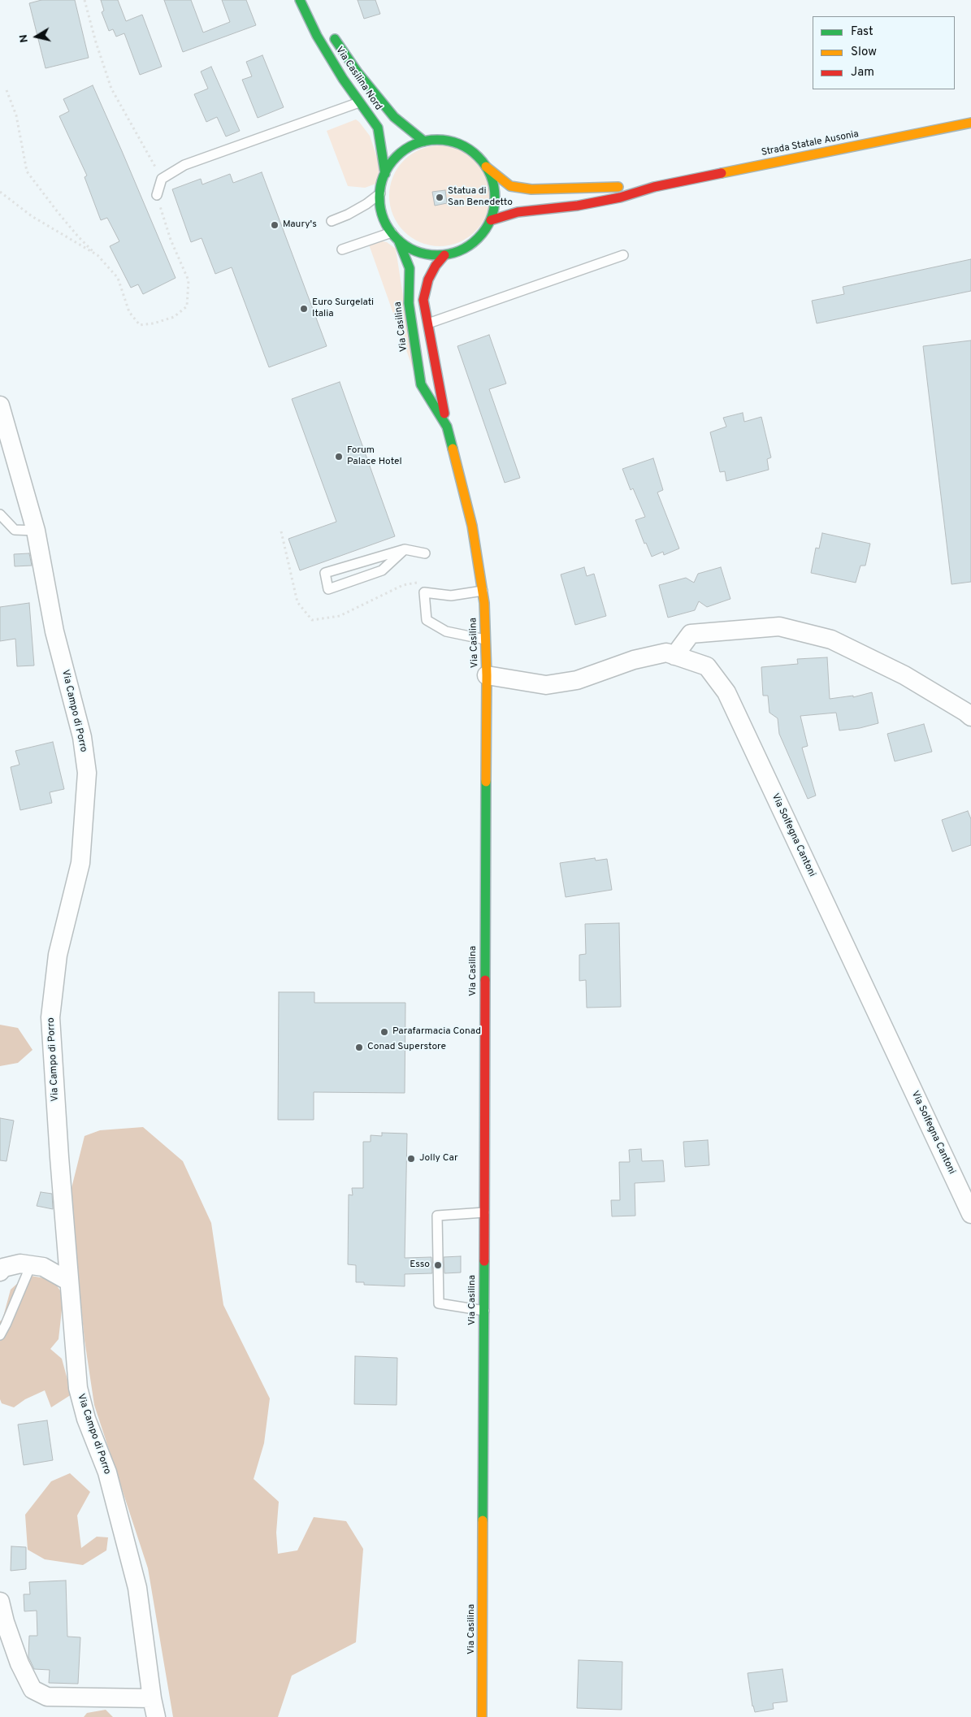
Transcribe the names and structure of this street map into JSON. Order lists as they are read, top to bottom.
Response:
{
  "streets": {
    "main road": ["Via Casilina Nord", "Strada Statale Ausonia", "Via Casilina"],
    "street": ["Via Campo di Porro", "Via Solfegna Cantoni"]
  },
  "crossings": [
    ["Via Casilina Nord", "Strada Statale Ausonia"],
    ["Via Casilina Nord", "Via Casilina"],
    ["Strada Statale Ausonia", "Via Casilina"],
    ["Via Casilina", "Via Solfegna Cantoni"]
  ],
  "places": [
    "Statua di San Benedetto",
    "Maury's",
    "Euro Surgelati Italia",
    "Forum Palace Hotel",
    "Parafarmacia Conad",
    "Conad Superstore",
    "Jolly Car",
    "Esso"
  ],
  "legend": ["Fast", "Slow", "Jam"],
  "north": "left"
}
